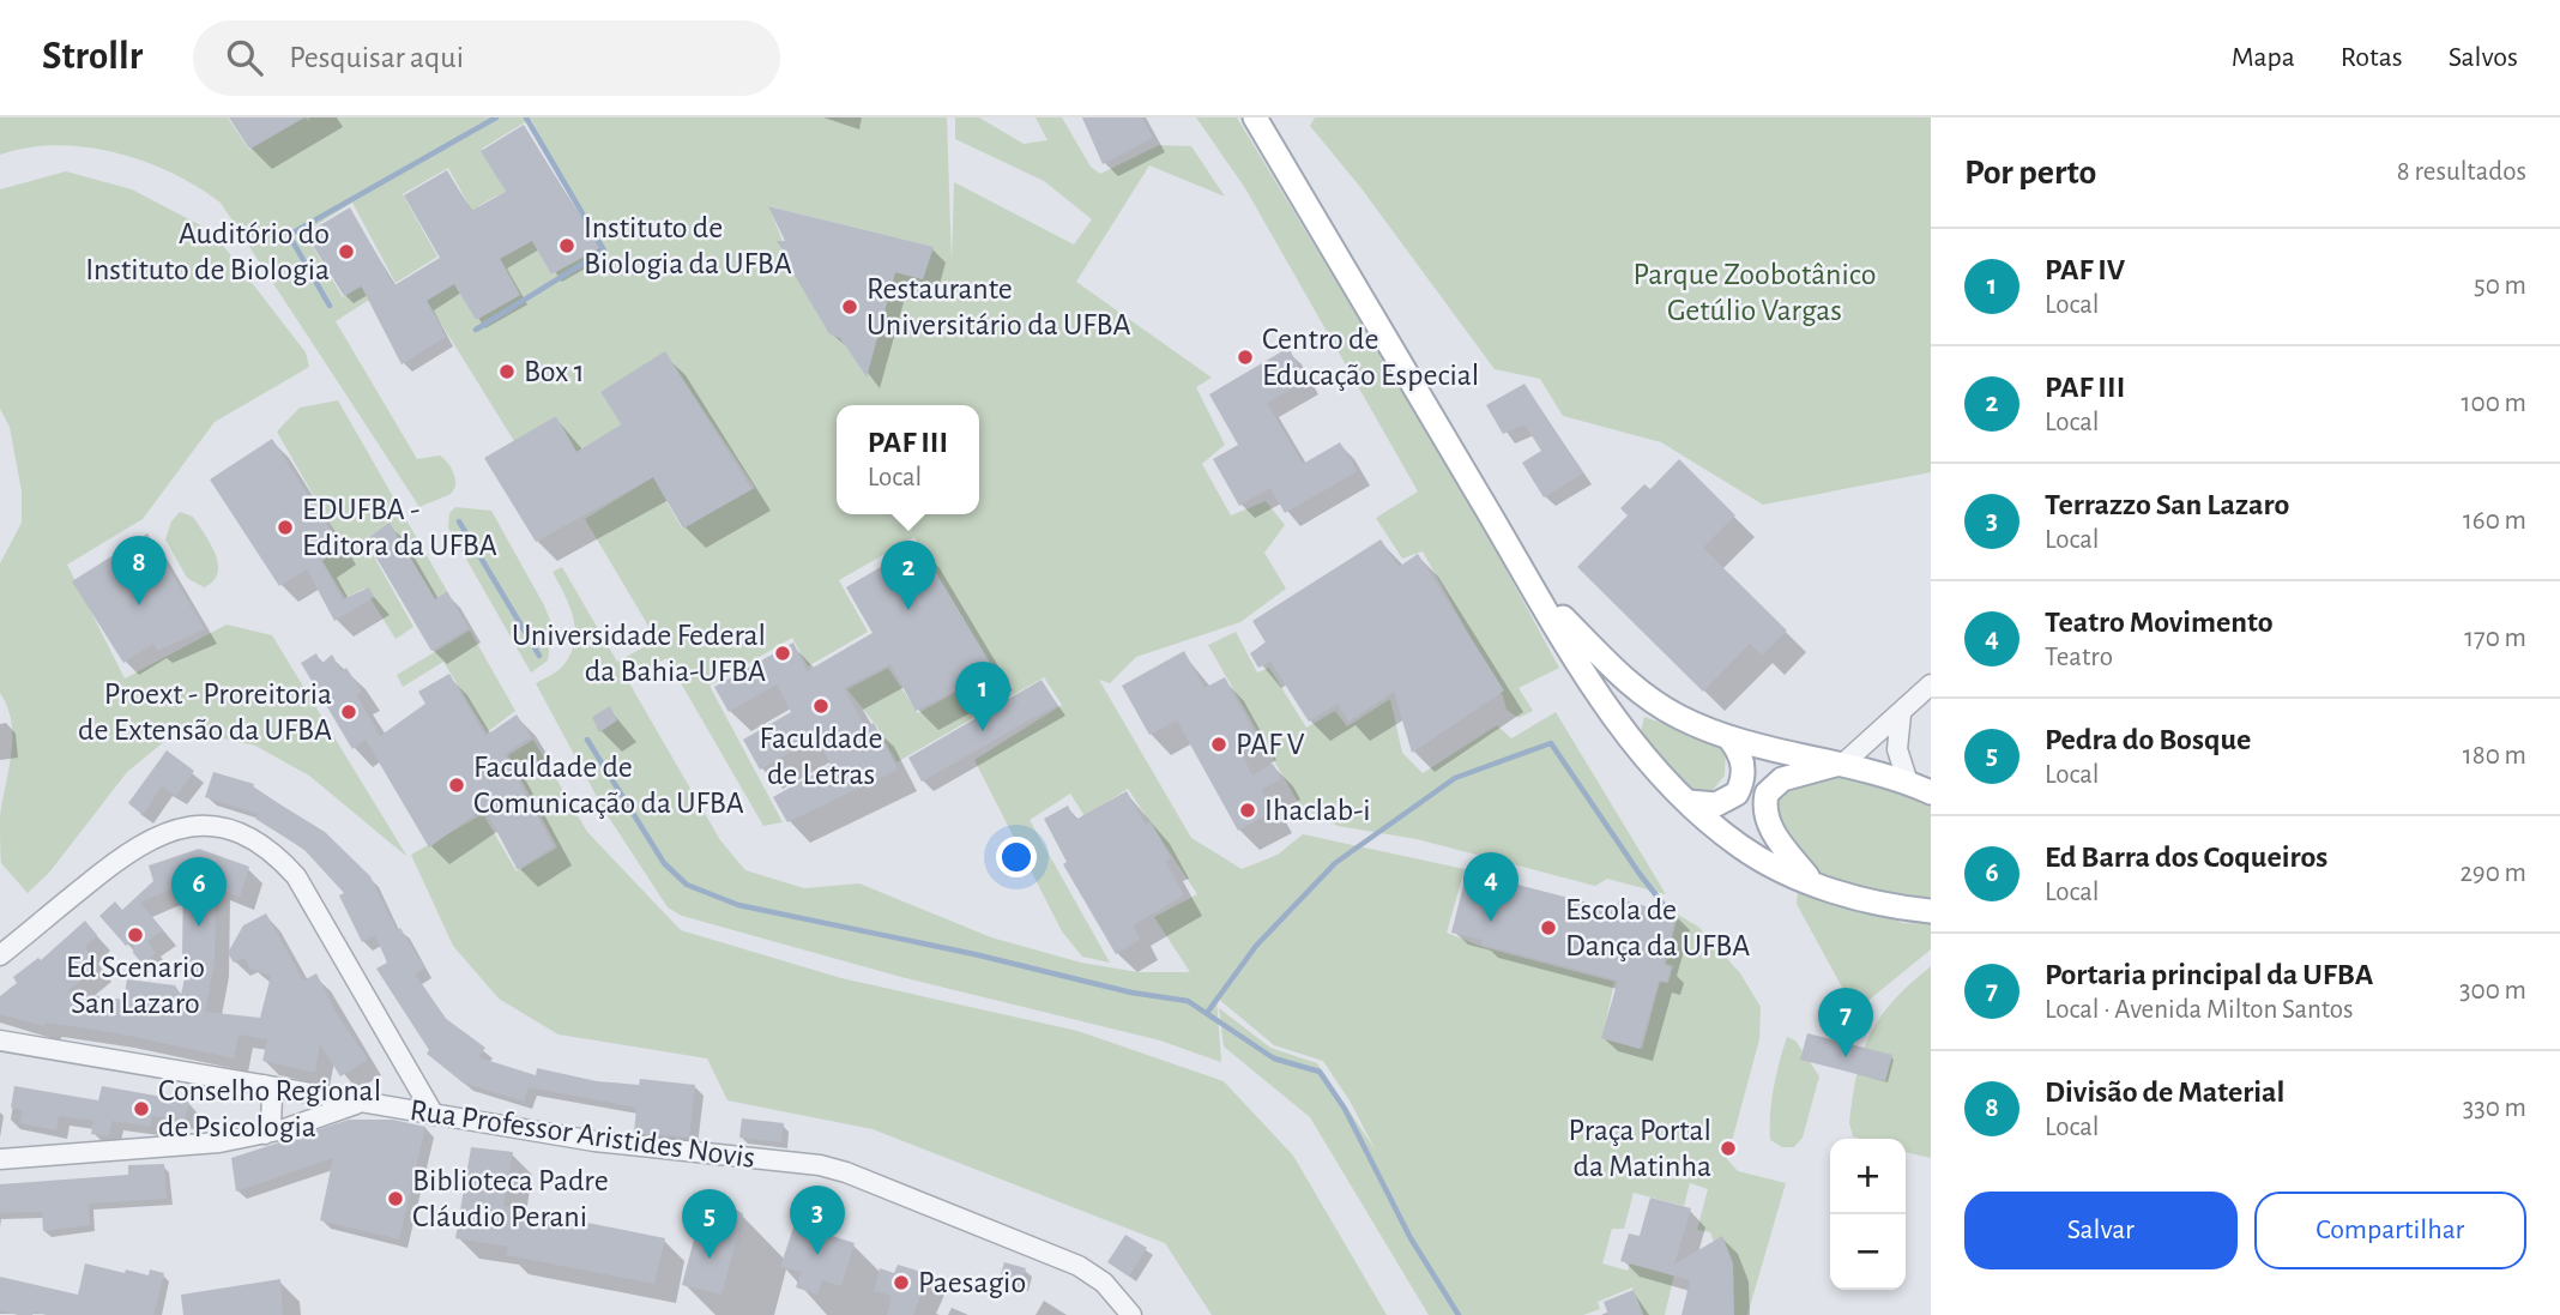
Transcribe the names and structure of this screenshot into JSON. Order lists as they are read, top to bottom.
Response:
{
  "streets": {
    "street": ["Rua Professor Aristides Novis"]
  },
  "parks": ["Parque Zoobotânico Getúlio Vargas"],
  "places": [
    "Instituto de Biologia da UFBA",
    "Auditório do Instituto de Biologia",
    "Restaurante Universitário da UFBA",
    "Centro de Educação Especial",
    "Box 1",
    "EDUFBA - Editora da UFBA",
    "Universidade Federal da Bahia-UFBA",
    "Faculdade de Letras",
    "Proext - Proreitoria de Extensão da UFBA",
    "PAF V",
    "Faculdade de Comunicação da UFBA",
    "Ihaclab-i",
    "Escola de Dança da UFBA",
    "Ed Scenario San Lazaro",
    "Conselho Regional de Psicologia",
    "Praça Portal da Matinha",
    "Biblioteca Padre Cláudio Perani",
    "Paesagio"
  ],
  "page": {
    "header": "Strollr",
    "search": "Pesquisar aqui",
    "nav": ["Mapa", "Rotas", "Salvos"],
    "heading": ["Por perto", "8 resultados"],
    "list": [
      {
        "mark": "1",
        "name": "PAF IV",
        "note": "Local",
        "value": "50 m"
      },
      {
        "mark": "2",
        "name": "PAF III",
        "note": "Local",
        "value": "100 m"
      },
      {
        "mark": "3",
        "name": "Terrazzo San Lazaro",
        "note": "Local",
        "value": "160 m"
      },
      {
        "mark": "4",
        "name": "Teatro Movimento",
        "note": "Teatro",
        "value": "170 m"
      },
      {
        "mark": "5",
        "name": "Pedra do Bosque",
        "note": "Local",
        "value": "180 m"
      },
      {
        "mark": "6",
        "name": "Ed Barra dos Coqueiros",
        "note": "Local",
        "value": "290 m"
      },
      {
        "mark": "7",
        "name": "Portaria principal da UFBA",
        "note": "Local · Avenida Milton Santos",
        "value": "300 m"
      },
      {
        "mark": "8",
        "name": "Divisão de Material",
        "note": "Local",
        "value": "330 m"
      }
    ],
    "popup": ["PAF III", "Local"],
    "pins": [
      "8",
      "2",
      "1",
      "4",
      "6",
      "7",
      "3",
      "5"
    ],
    "map_buttons": ["+", "−"],
    "buttons": ["Salvar", "Compartilhar"]
  }
}
